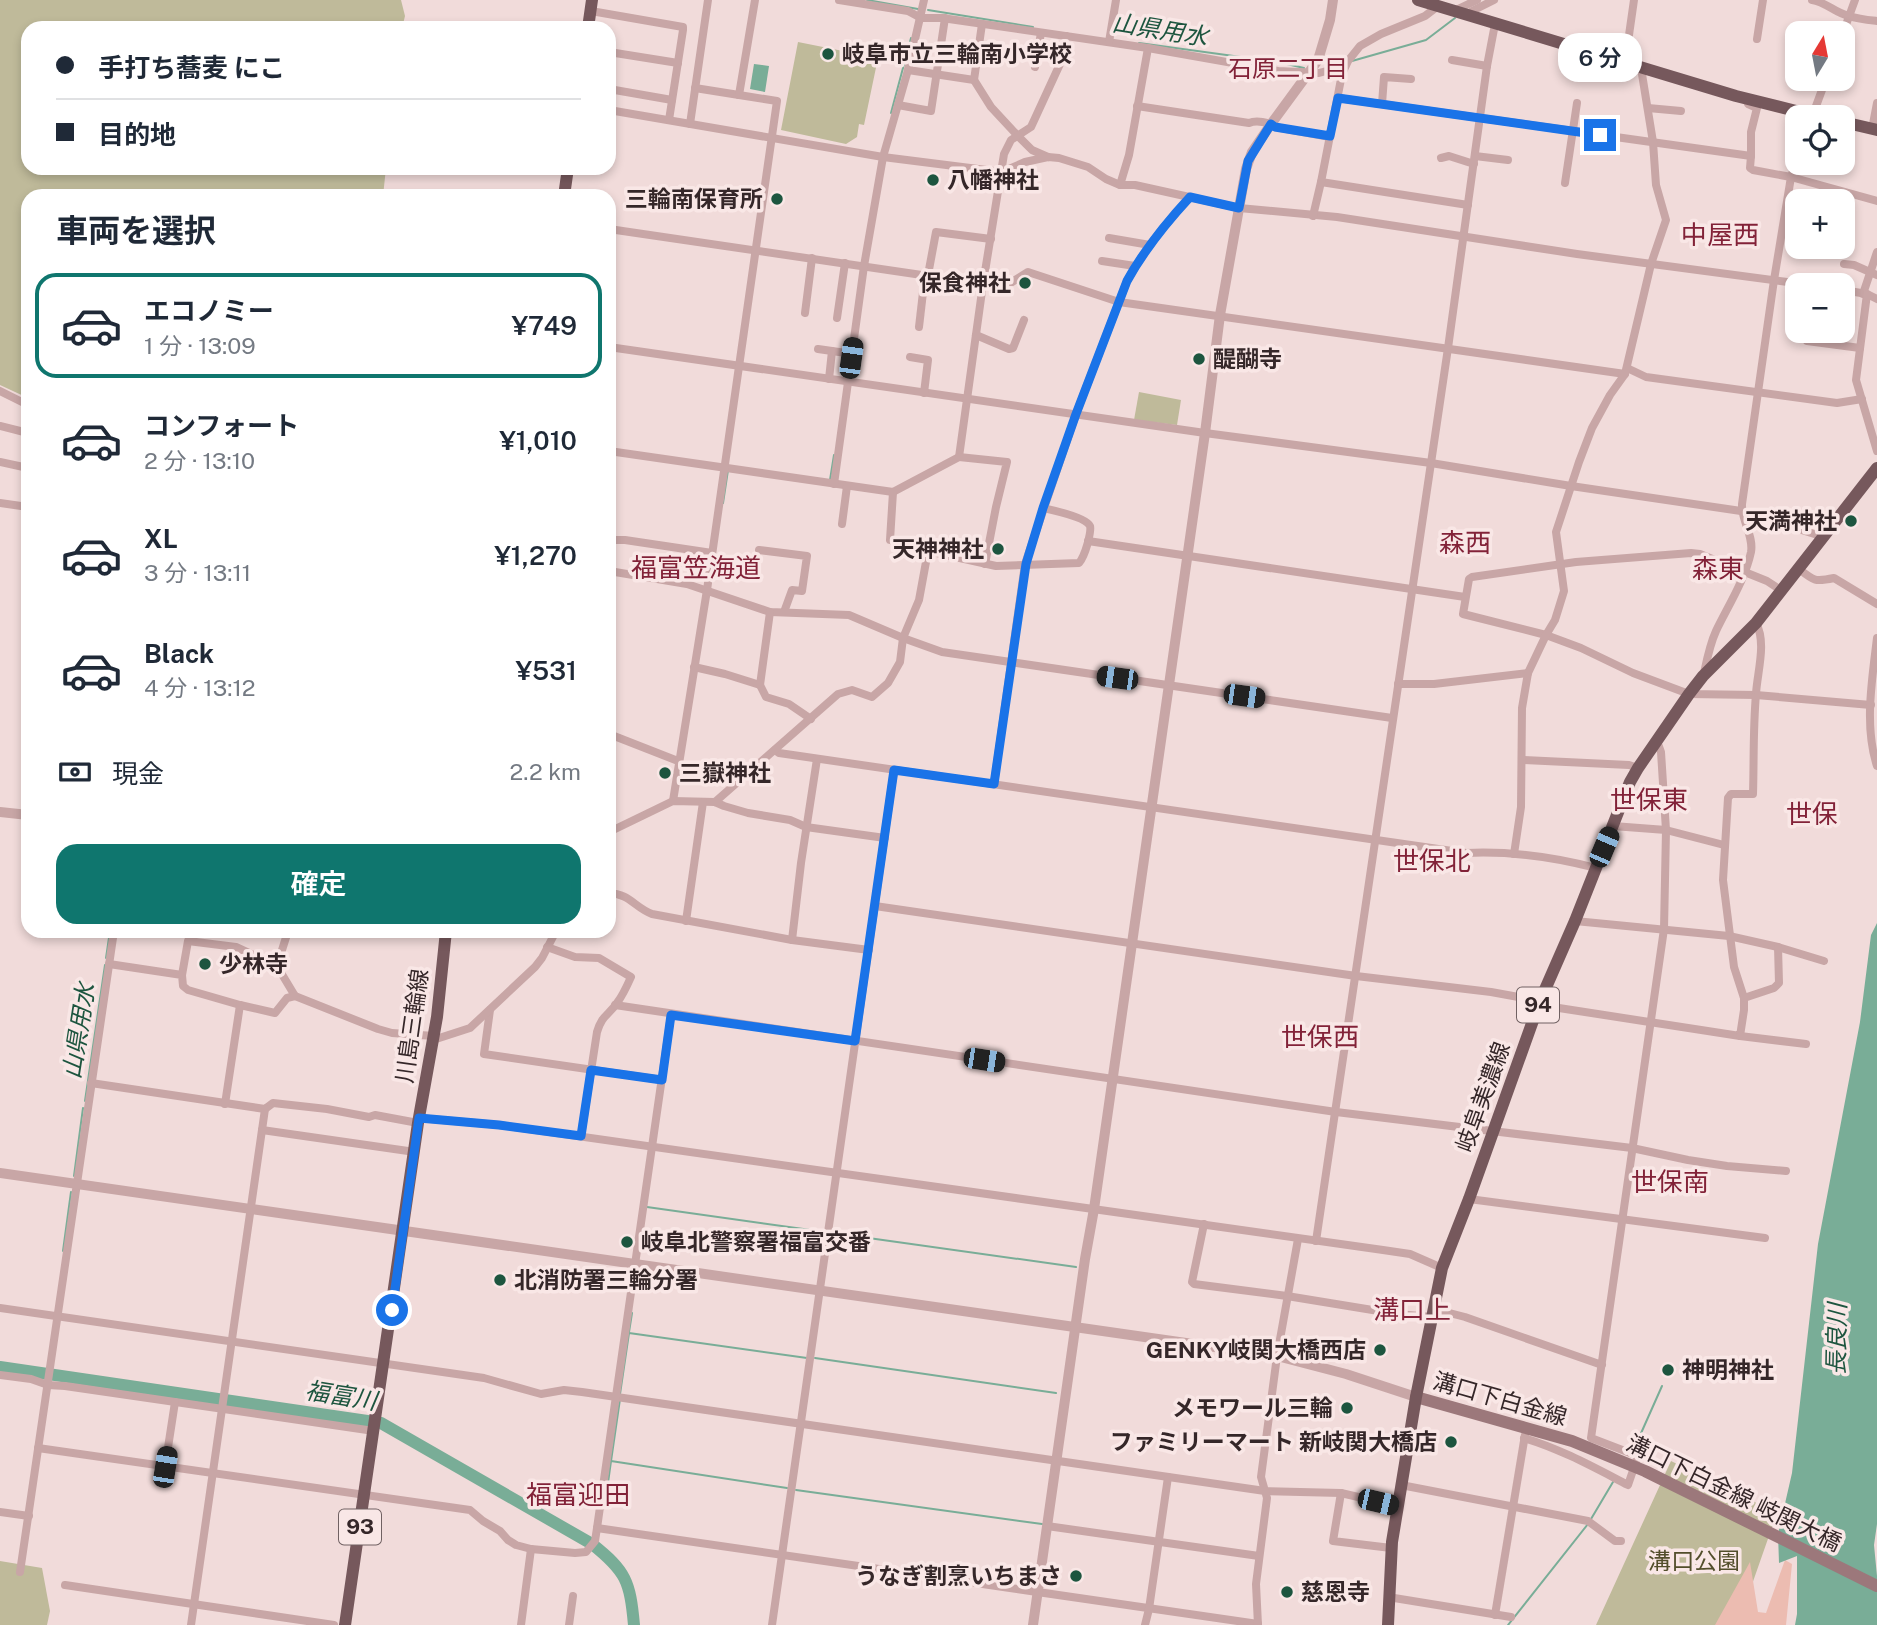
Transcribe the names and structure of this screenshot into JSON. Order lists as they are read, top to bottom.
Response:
{
  "streets": {
    "main road": [
      "94",
      "川島三輪線",
      "岐阜美濃線",
      "溝口下白金線",
      "溝口下白金線 岐関大橋",
      "93"
    ]
  },
  "crossings": [
    ["岐阜美濃線", "溝口下白金線"],
    ["溝口下白金線", "溝口下白金線 岐関大橋"]
  ],
  "districts": [
    "石原二丁目",
    "中屋西",
    "森西",
    "福富笠海道",
    "森東",
    "世保東",
    "世保",
    "世保北",
    "世保西",
    "世保南",
    "溝口上",
    "福富迎田"
  ],
  "water": ["山県用水", "長良川", "福富川"],
  "parks": ["溝口公園"],
  "places": [
    "岐阜市立三輪南小学校",
    "八幡神社",
    "三輪南保育所",
    "保食神社",
    "醍醐寺",
    "天満神社",
    "天神神社",
    "三嶽神社",
    "少林寺",
    "岐阜北警察署福富交番",
    "北消防署三輪分署",
    "GENKY岐関大橋西店",
    "神明神社",
    "メモワール三輪",
    "ファミリーマート 新岐関大橋店",
    "うなぎ割烹いちまさ",
    "慈恩寺"
  ],
  "north": "top",
  "page": {
    "map_buttons": ["+", "−"],
    "banner": ["手打ち蕎麦 にこ", "目的地"],
    "bubble": "6 分",
    "heading": "車両を選択",
    "list": [
      {
        "name": "エコノミー",
        "note": "1 分 · 13:09",
        "value": "¥749"
      },
      {
        "name": "コンフォート",
        "note": "2 分 · 13:10",
        "value": "¥1,010"
      },
      {
        "name": "XL",
        "note": "3 分 · 13:11",
        "value": "¥1,270"
      },
      {
        "name": "Black",
        "note": "4 分 · 13:12",
        "value": "¥531"
      }
    ],
    "pay": ["現金", "2.2 km"],
    "buttons": "確定"
  }
}
